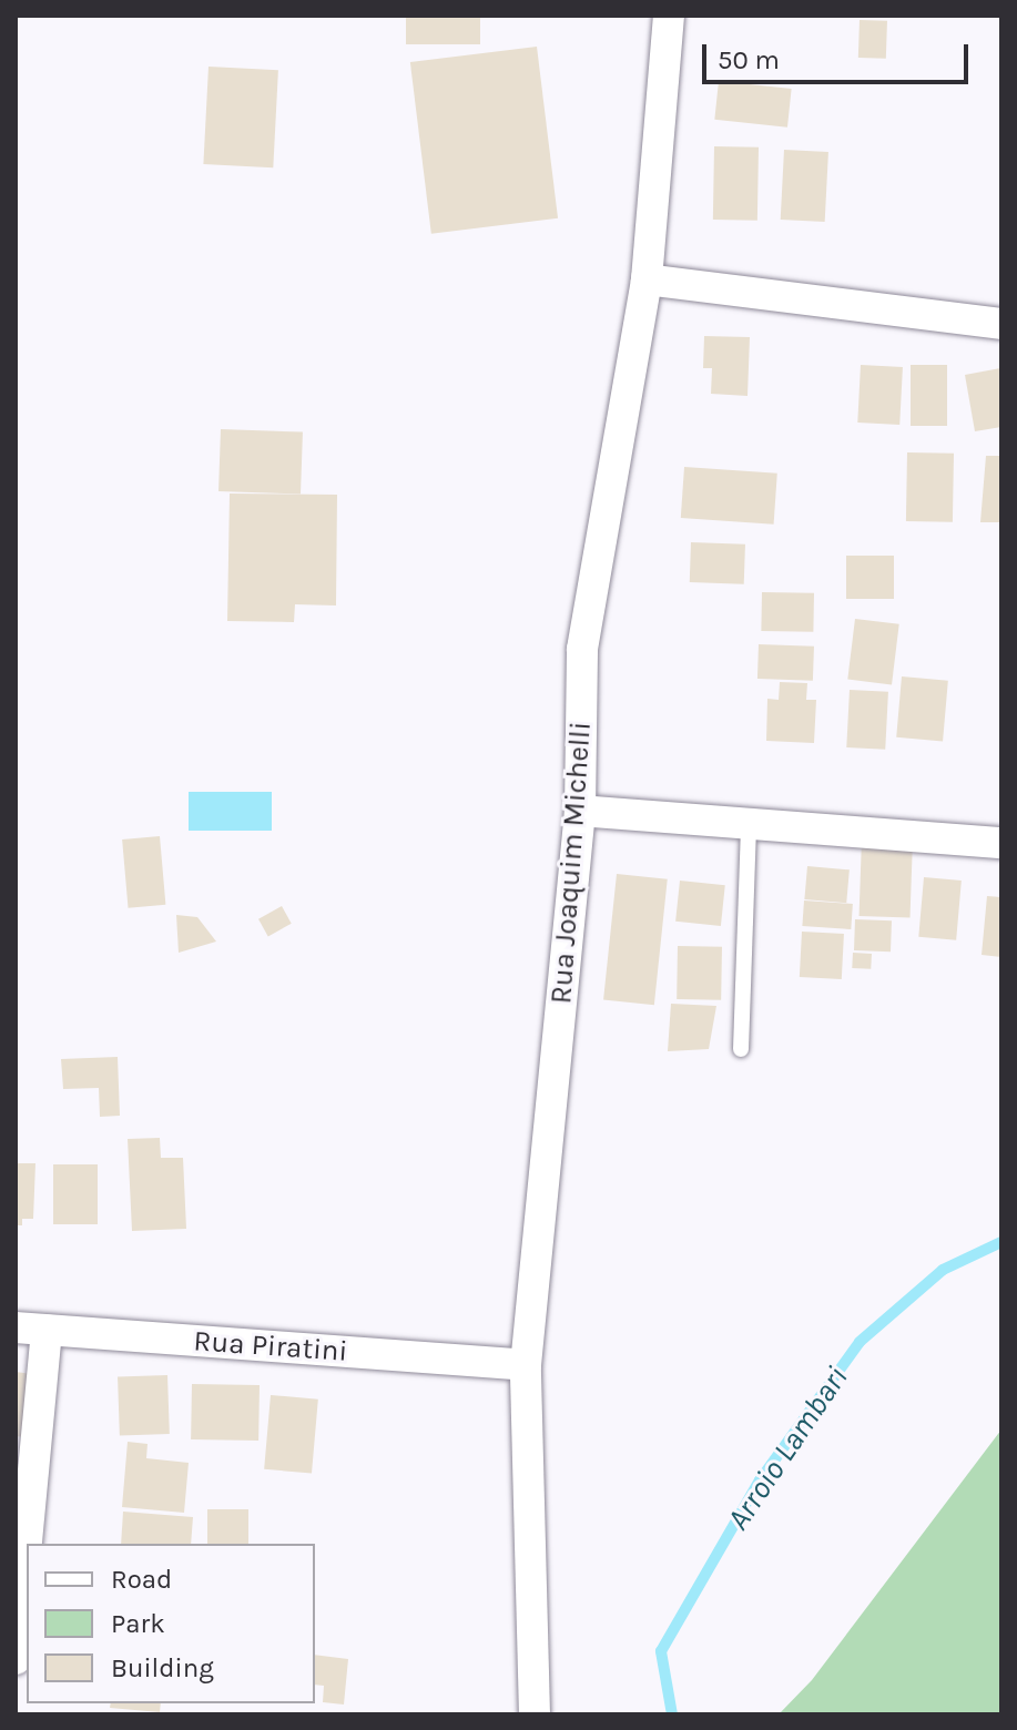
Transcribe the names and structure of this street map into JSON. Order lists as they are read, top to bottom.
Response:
{
  "streets": {
    "street": ["Rua Joaquim Michelli", "Rua Piratini"]
  },
  "crossings": [
    ["Rua Joaquim Michelli", "Rua Piratini"]
  ],
  "water": ["Arroio Lambari"],
  "legend": ["Road", "Park", "Building"],
  "scale_bar": "50 m"
}
